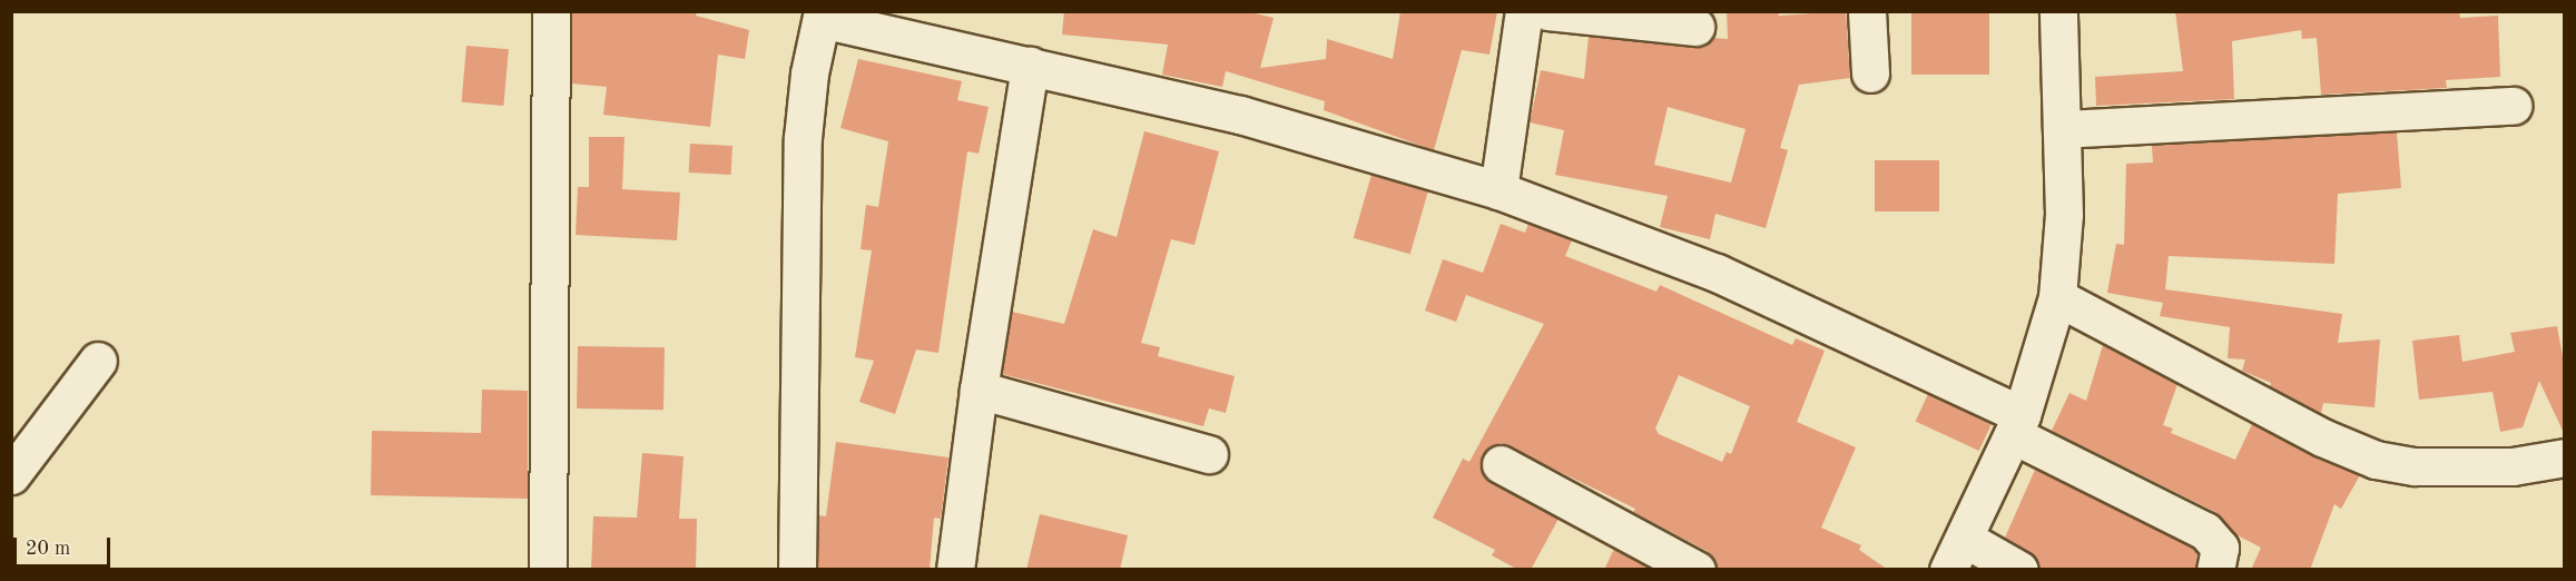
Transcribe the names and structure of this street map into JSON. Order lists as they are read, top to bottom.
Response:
{
  "scale_bar": "20 m"
}
